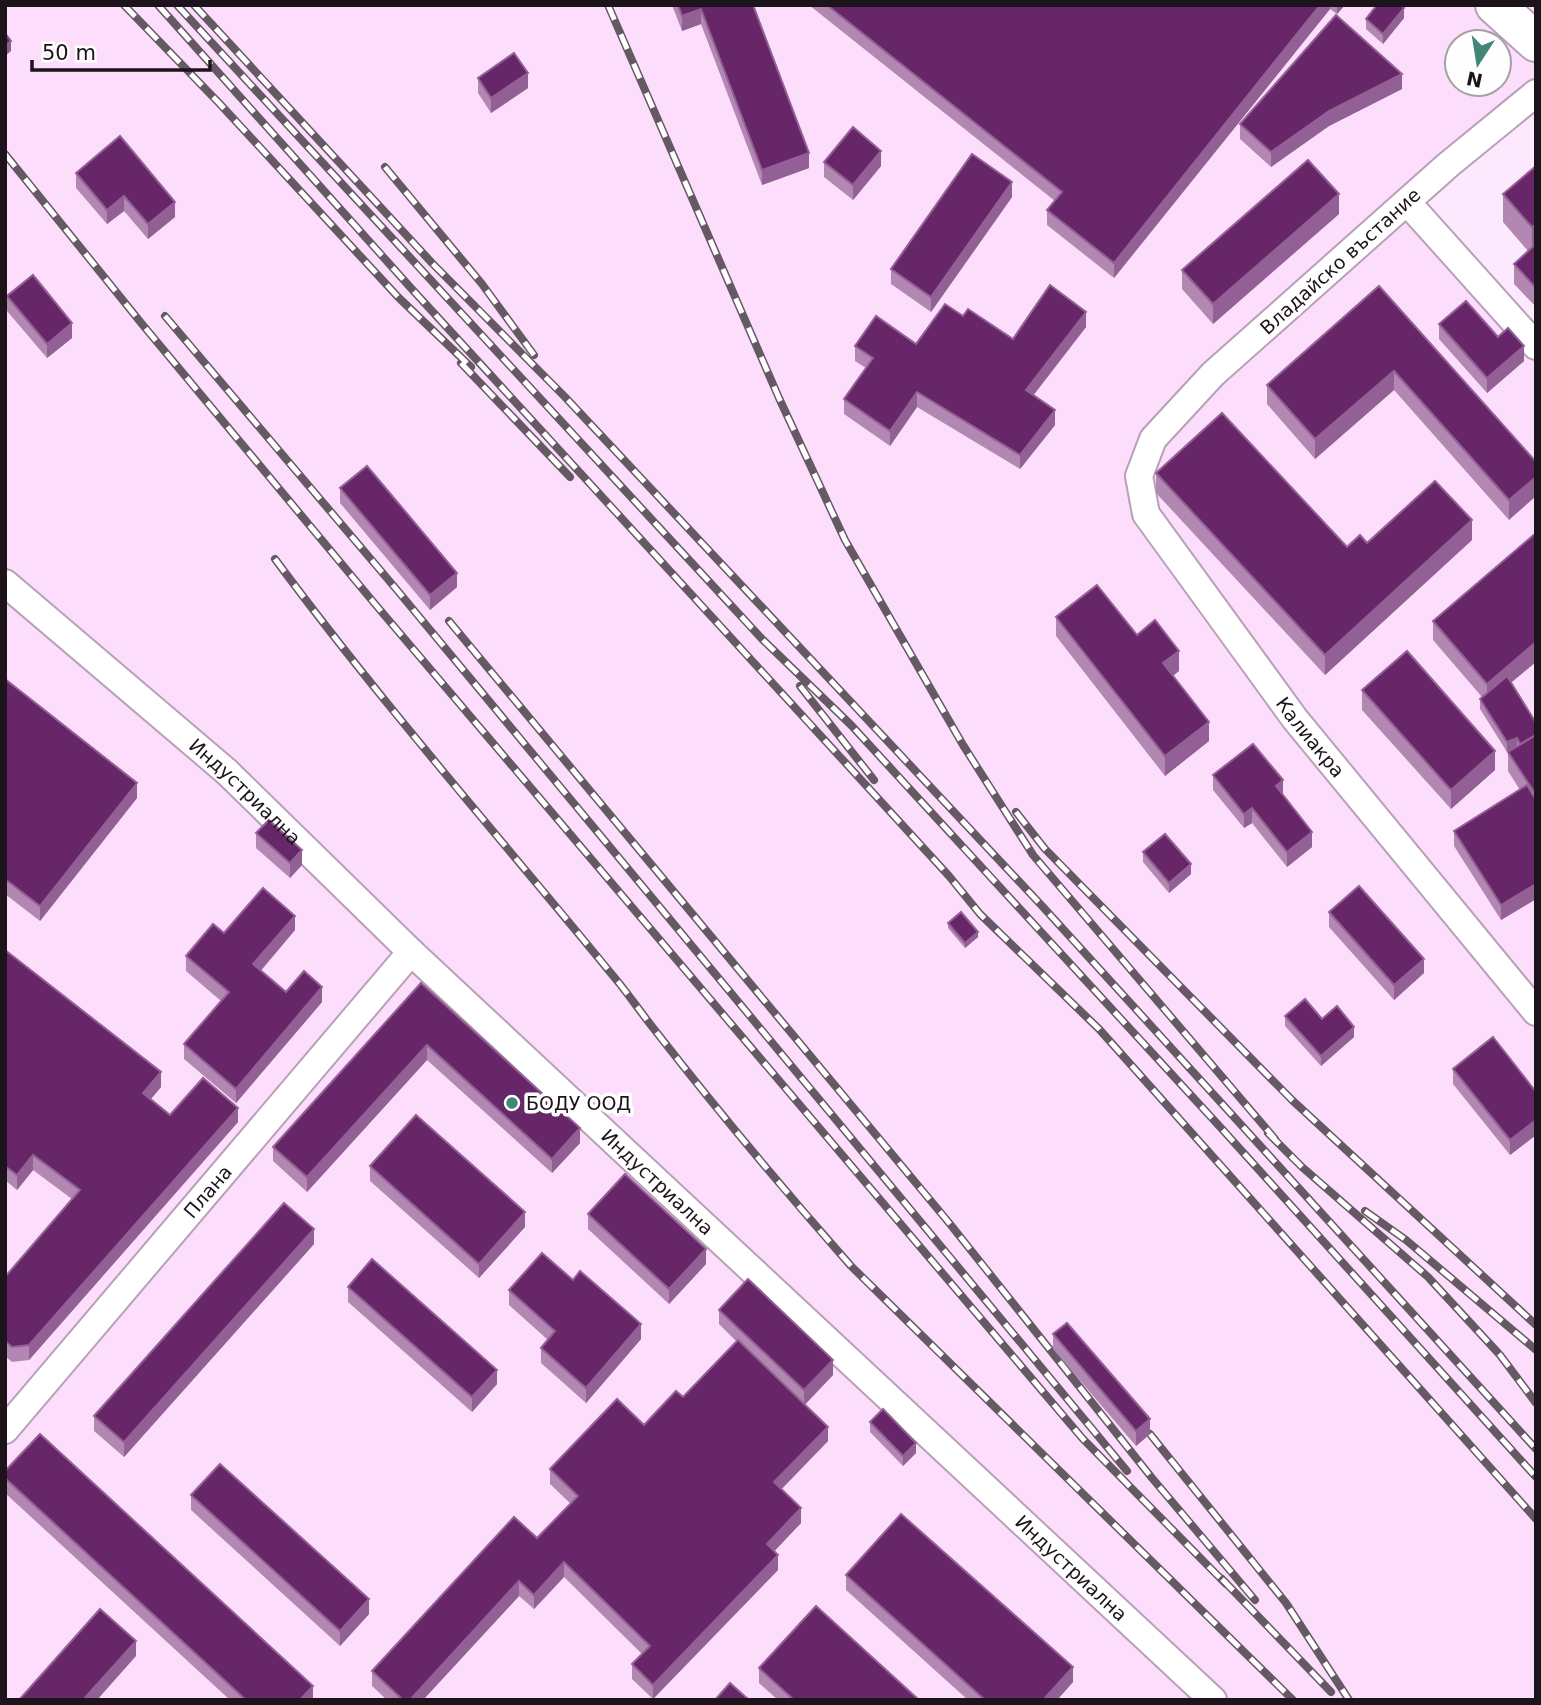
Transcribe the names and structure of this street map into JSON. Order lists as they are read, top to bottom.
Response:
{
  "streets": {
    "street": [
      "Владайско въстание",
      "Калиакра",
      "Индустриална",
      "Плана"
    ]
  },
  "crossings": [
    ["Владайско въстание", "Калиакра"],
    ["Индустриална", "Плана"]
  ],
  "places": ["БОДУ ООД"],
  "scale_bar": "50 m",
  "north": "bottom"
}
